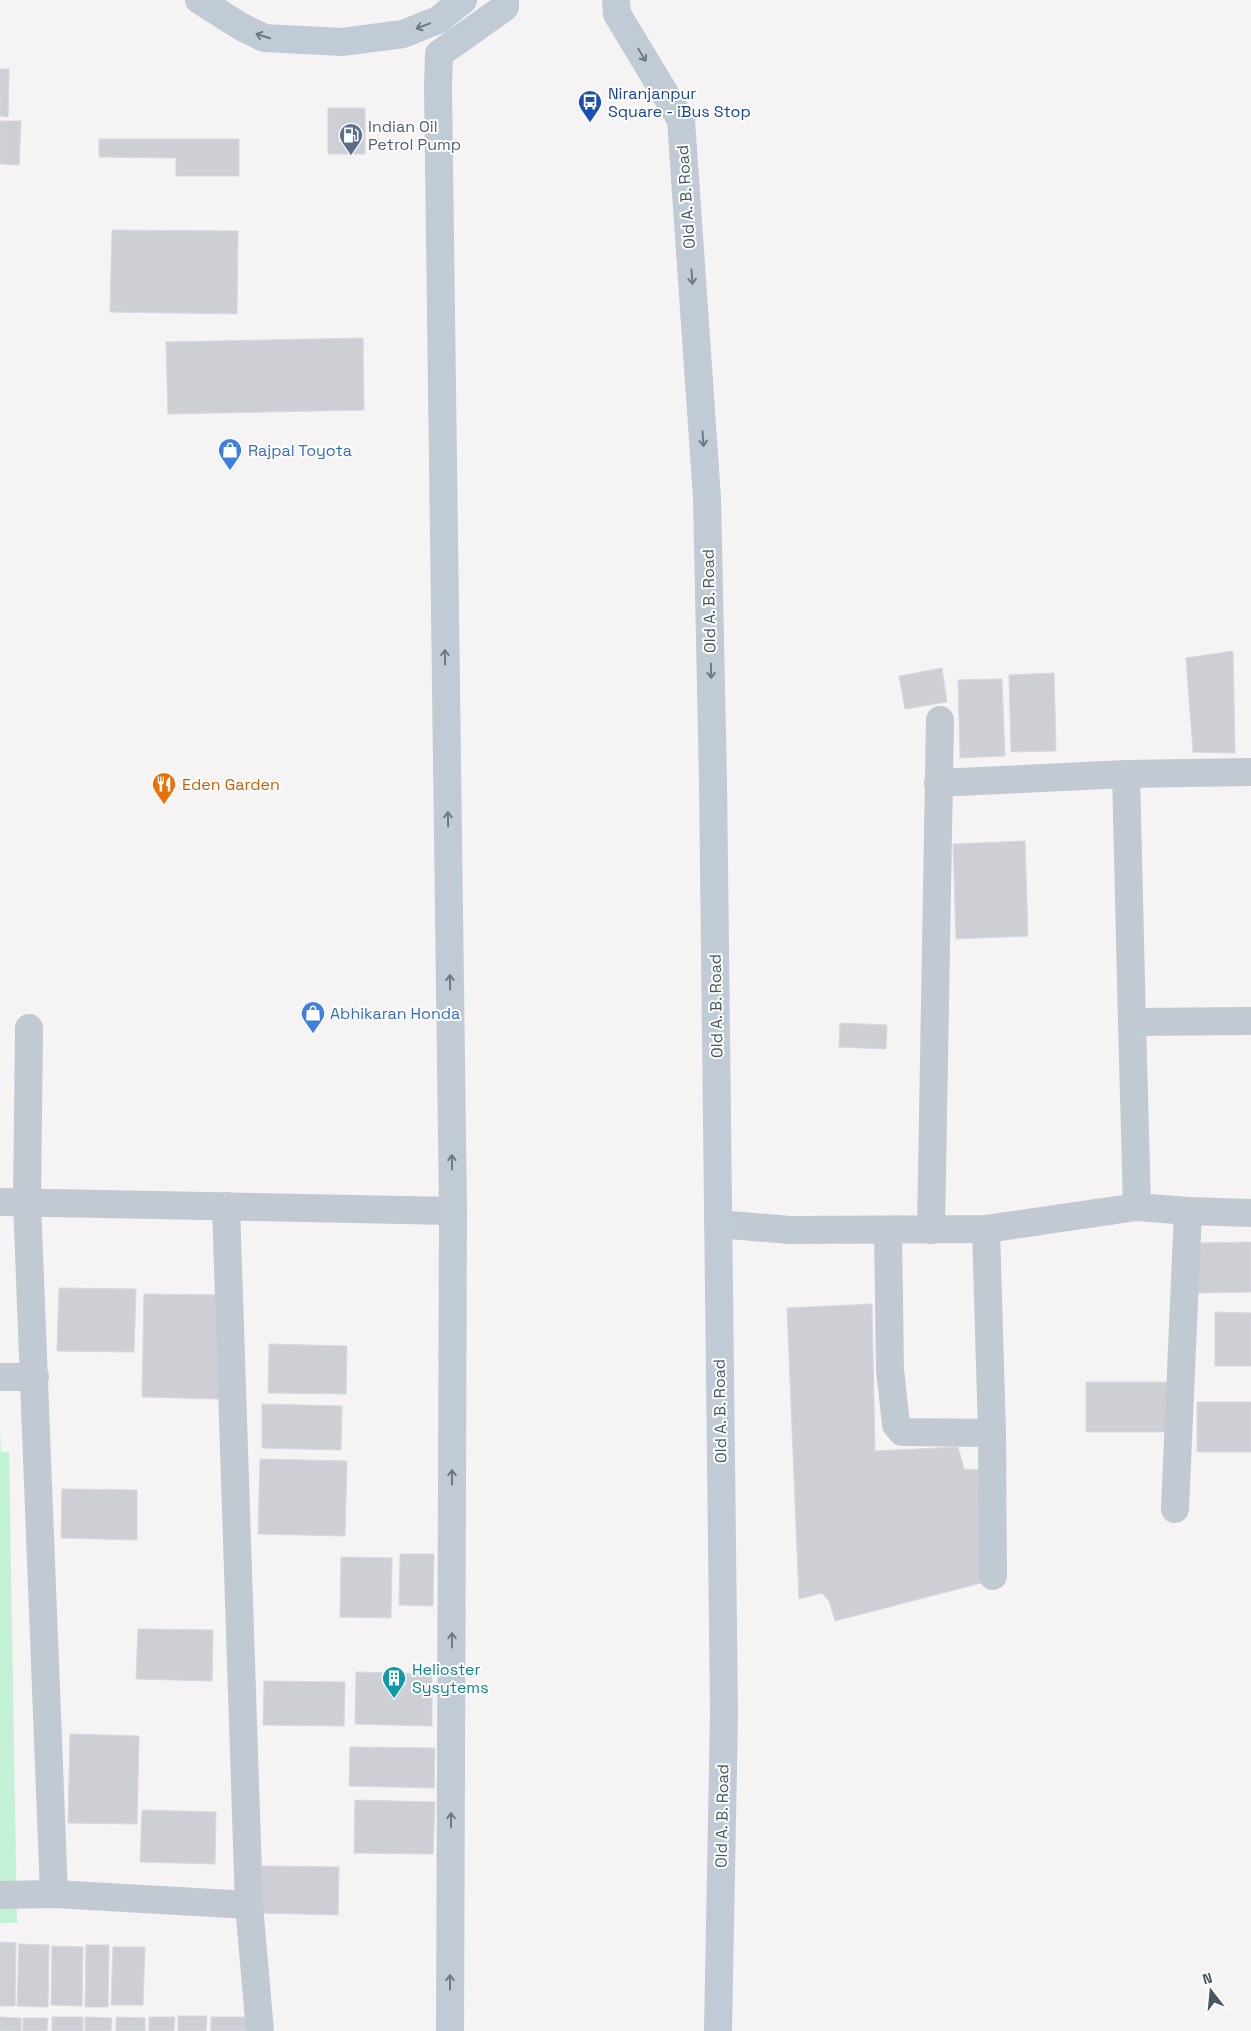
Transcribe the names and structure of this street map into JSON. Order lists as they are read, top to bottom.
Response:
{
  "streets": {
    "main road": ["Old A. B. Road"]
  },
  "one_way": ["Old A. B. Road"],
  "places": {
    "bus stop": ["Niranjanpur Square - iBus Stop"],
    "fuel station": ["Indian Oil Petrol Pump"],
    "shop": ["Rajpal Toyota", "Abhikaran Honda"],
    "restaurant": ["Eden Garden"],
    "building": ["Helioster Sysytems"]
  },
  "north": "top"
}
